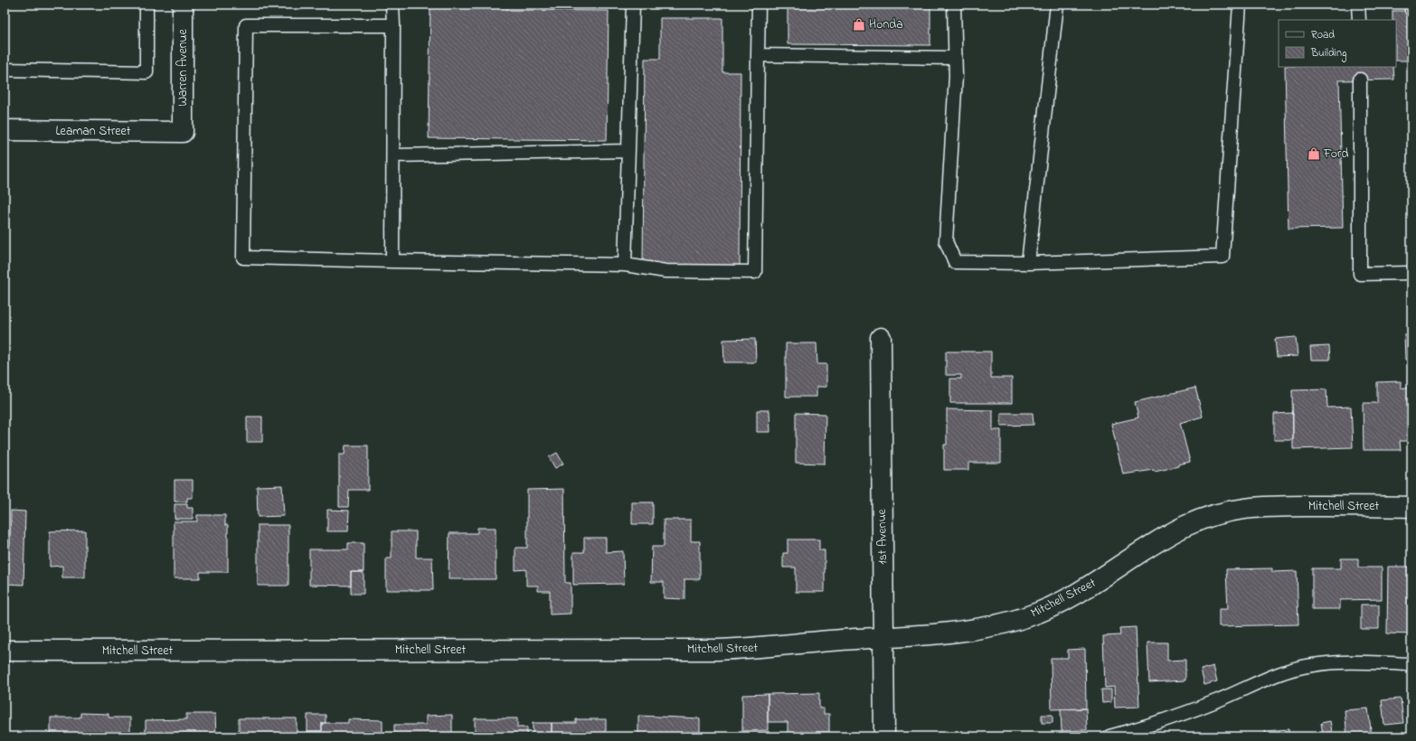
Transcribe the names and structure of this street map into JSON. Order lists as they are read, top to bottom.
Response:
{
  "streets": {
    "street": [
      "Warren Avenue",
      "Leaman Street",
      "Mitchell Street",
      "1st Avenue"
    ]
  },
  "crossings": [
    ["Warren Avenue", "Leaman Street"],
    ["Mitchell Street", "1st Avenue"]
  ],
  "places": {
    "shop": ["Honda", "Ford"]
  },
  "legend": ["Road", "Building"]
}
